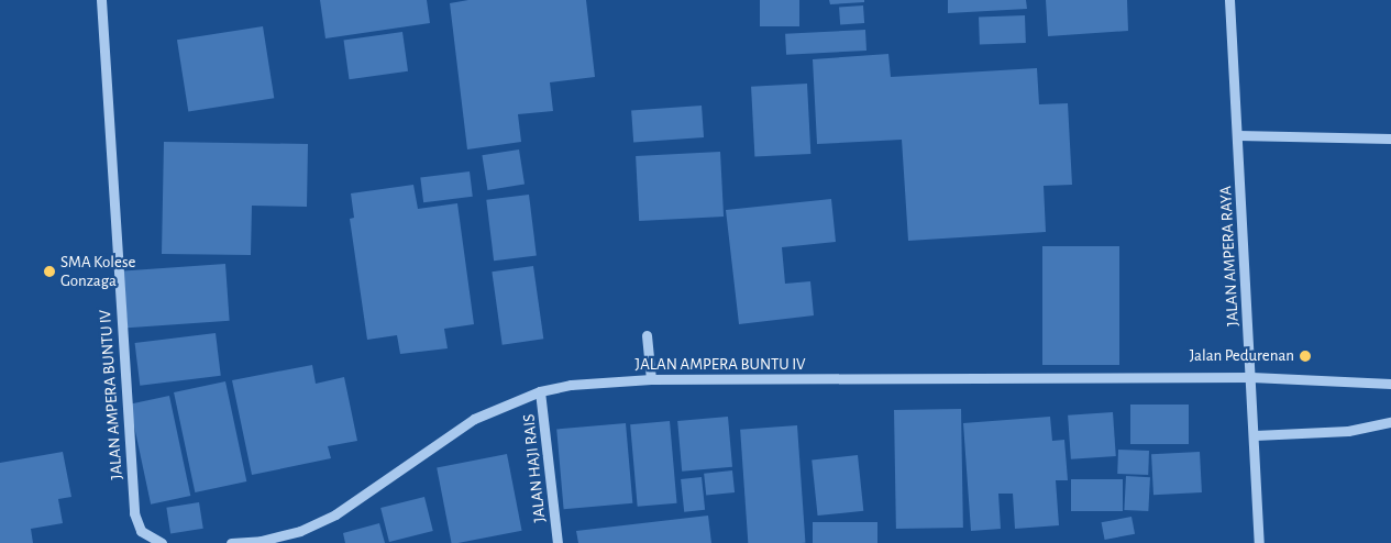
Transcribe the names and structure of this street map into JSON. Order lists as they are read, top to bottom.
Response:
{
  "streets": {
    "street": ["JALAN AMPERA RAYA", "JALAN AMPERA BUNTU IV", "JALAN HAJI RAIS"]
  },
  "crossings": [
    ["JALAN AMPERA RAYA", "JALAN AMPERA BUNTU IV"],
    ["JALAN AMPERA BUNTU IV", "JALAN HAJI RAIS"]
  ],
  "places": ["SMA Kolese Gonzaga", "Jalan Pedurenan"]
}
